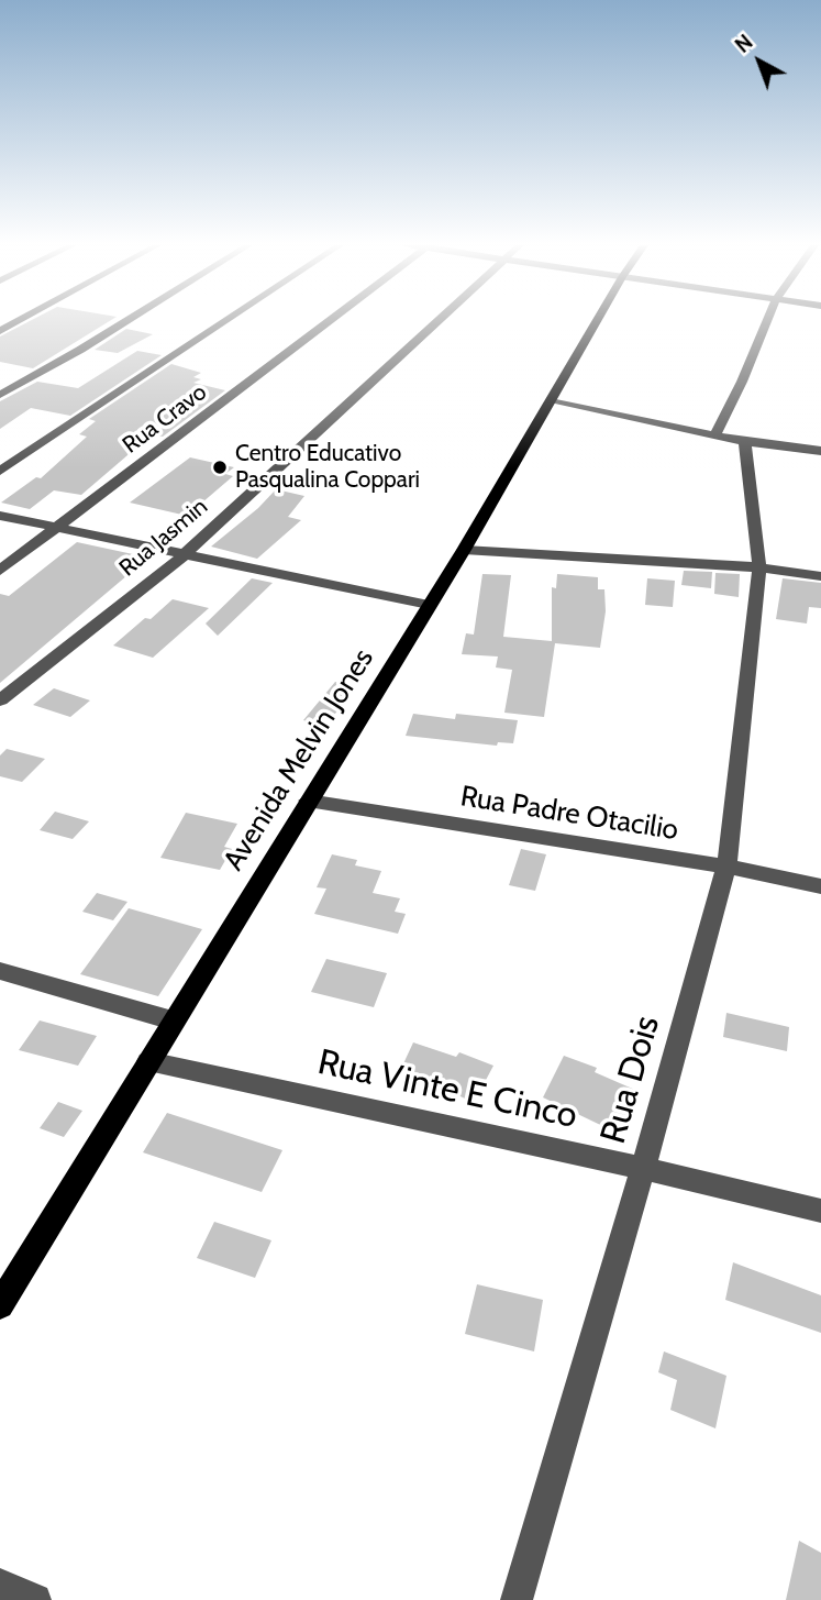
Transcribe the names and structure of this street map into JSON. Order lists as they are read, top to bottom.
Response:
{
  "streets": {
    "main road": ["Avenida Melvin Jones"],
    "street": [
      "Rua Cravo",
      "Rua Jasmin",
      "Rua Padre Otacilio",
      "Rua Dois",
      "Rua Vinte E Cinco"
    ]
  },
  "crossings": [
    ["Avenida Melvin Jones", "Rua Padre Otacilio"],
    ["Avenida Melvin Jones", "Rua Vinte E Cinco"],
    ["Rua Padre Otacilio", "Rua Dois"],
    ["Rua Dois", "Rua Vinte E Cinco"]
  ],
  "places": ["Centro Educativo Pasqualina Coppari"],
  "north": "top left"
}
